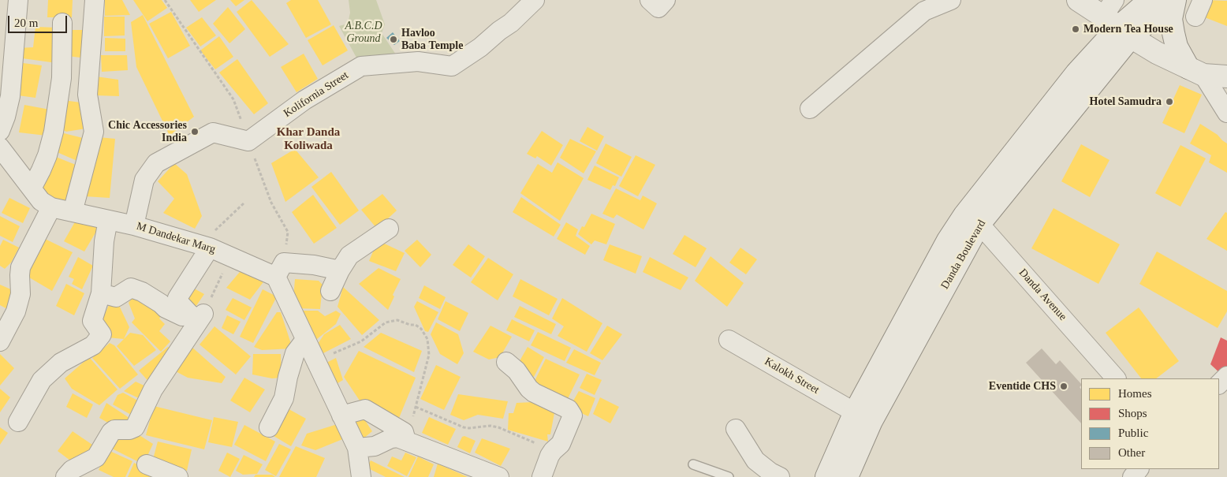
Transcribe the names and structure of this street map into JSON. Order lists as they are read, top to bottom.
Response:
{
  "streets": {
    "street": [
      "Kolifornia Street",
      "M Dandekar Marg",
      "Danda Avenue",
      "Kalokh Street"
    ]
  },
  "crossings": [
    ["Kolifornia Street", "M Dandekar Marg"]
  ],
  "districts": ["Khar Danda Koliwada"],
  "parks": ["A.B.C.D Ground"],
  "places": [
    "Modern Tea House",
    "Havloo Baba Temple",
    "Hotel Samudra",
    "Chic Accessories India",
    "Eventide CHS"
  ],
  "legend": [
    "Homes",
    "Shops",
    "Public",
    "Other"
  ],
  "scale_bar": "20 m"
}
